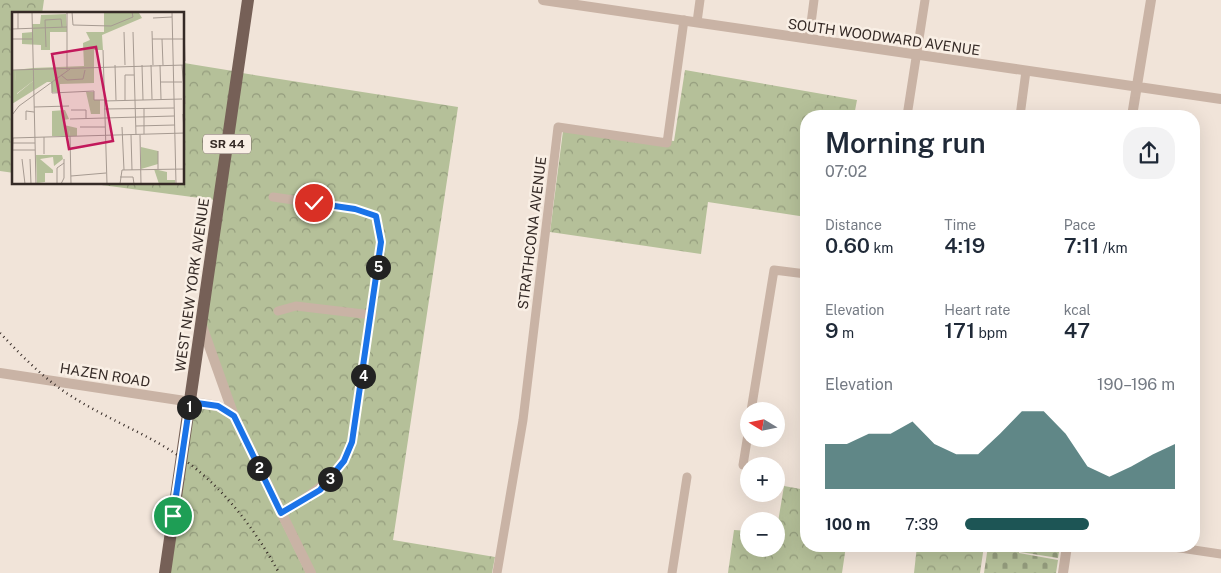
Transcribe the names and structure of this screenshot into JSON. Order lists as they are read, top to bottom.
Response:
{
  "streets": {
    "main road": ["SR 44", "WEST NEW YORK AVENUE"],
    "street": ["SOUTH WOODWARD AVENUE", "STRATHCONA AVENUE", "HAZEN ROAD"]
  },
  "crossings": [
    ["SOUTH WOODWARD AVENUE", "STRATHCONA AVENUE"],
    ["WEST NEW YORK AVENUE", "HAZEN ROAD"]
  ],
  "north": "left",
  "page": {
    "heading": ["Morning run", "07:02"],
    "stats": [
      ["Distance", "0.60 km"],
      ["Time", "4:19"],
      ["Pace", "7:11 /km"],
      ["Elevation", "9 m"],
      ["Heart rate", "171 bpm"],
      ["kcal", "47"]
    ],
    "pins": [
      "5",
      "4",
      "1",
      "2",
      "3"
    ],
    "chart": ["Elevation", "190–196 m"],
    "map_buttons": ["+", "−"],
    "list": [
      {
        "name": "100 m",
        "note": "7:39"
      }
    ]
  }
}
